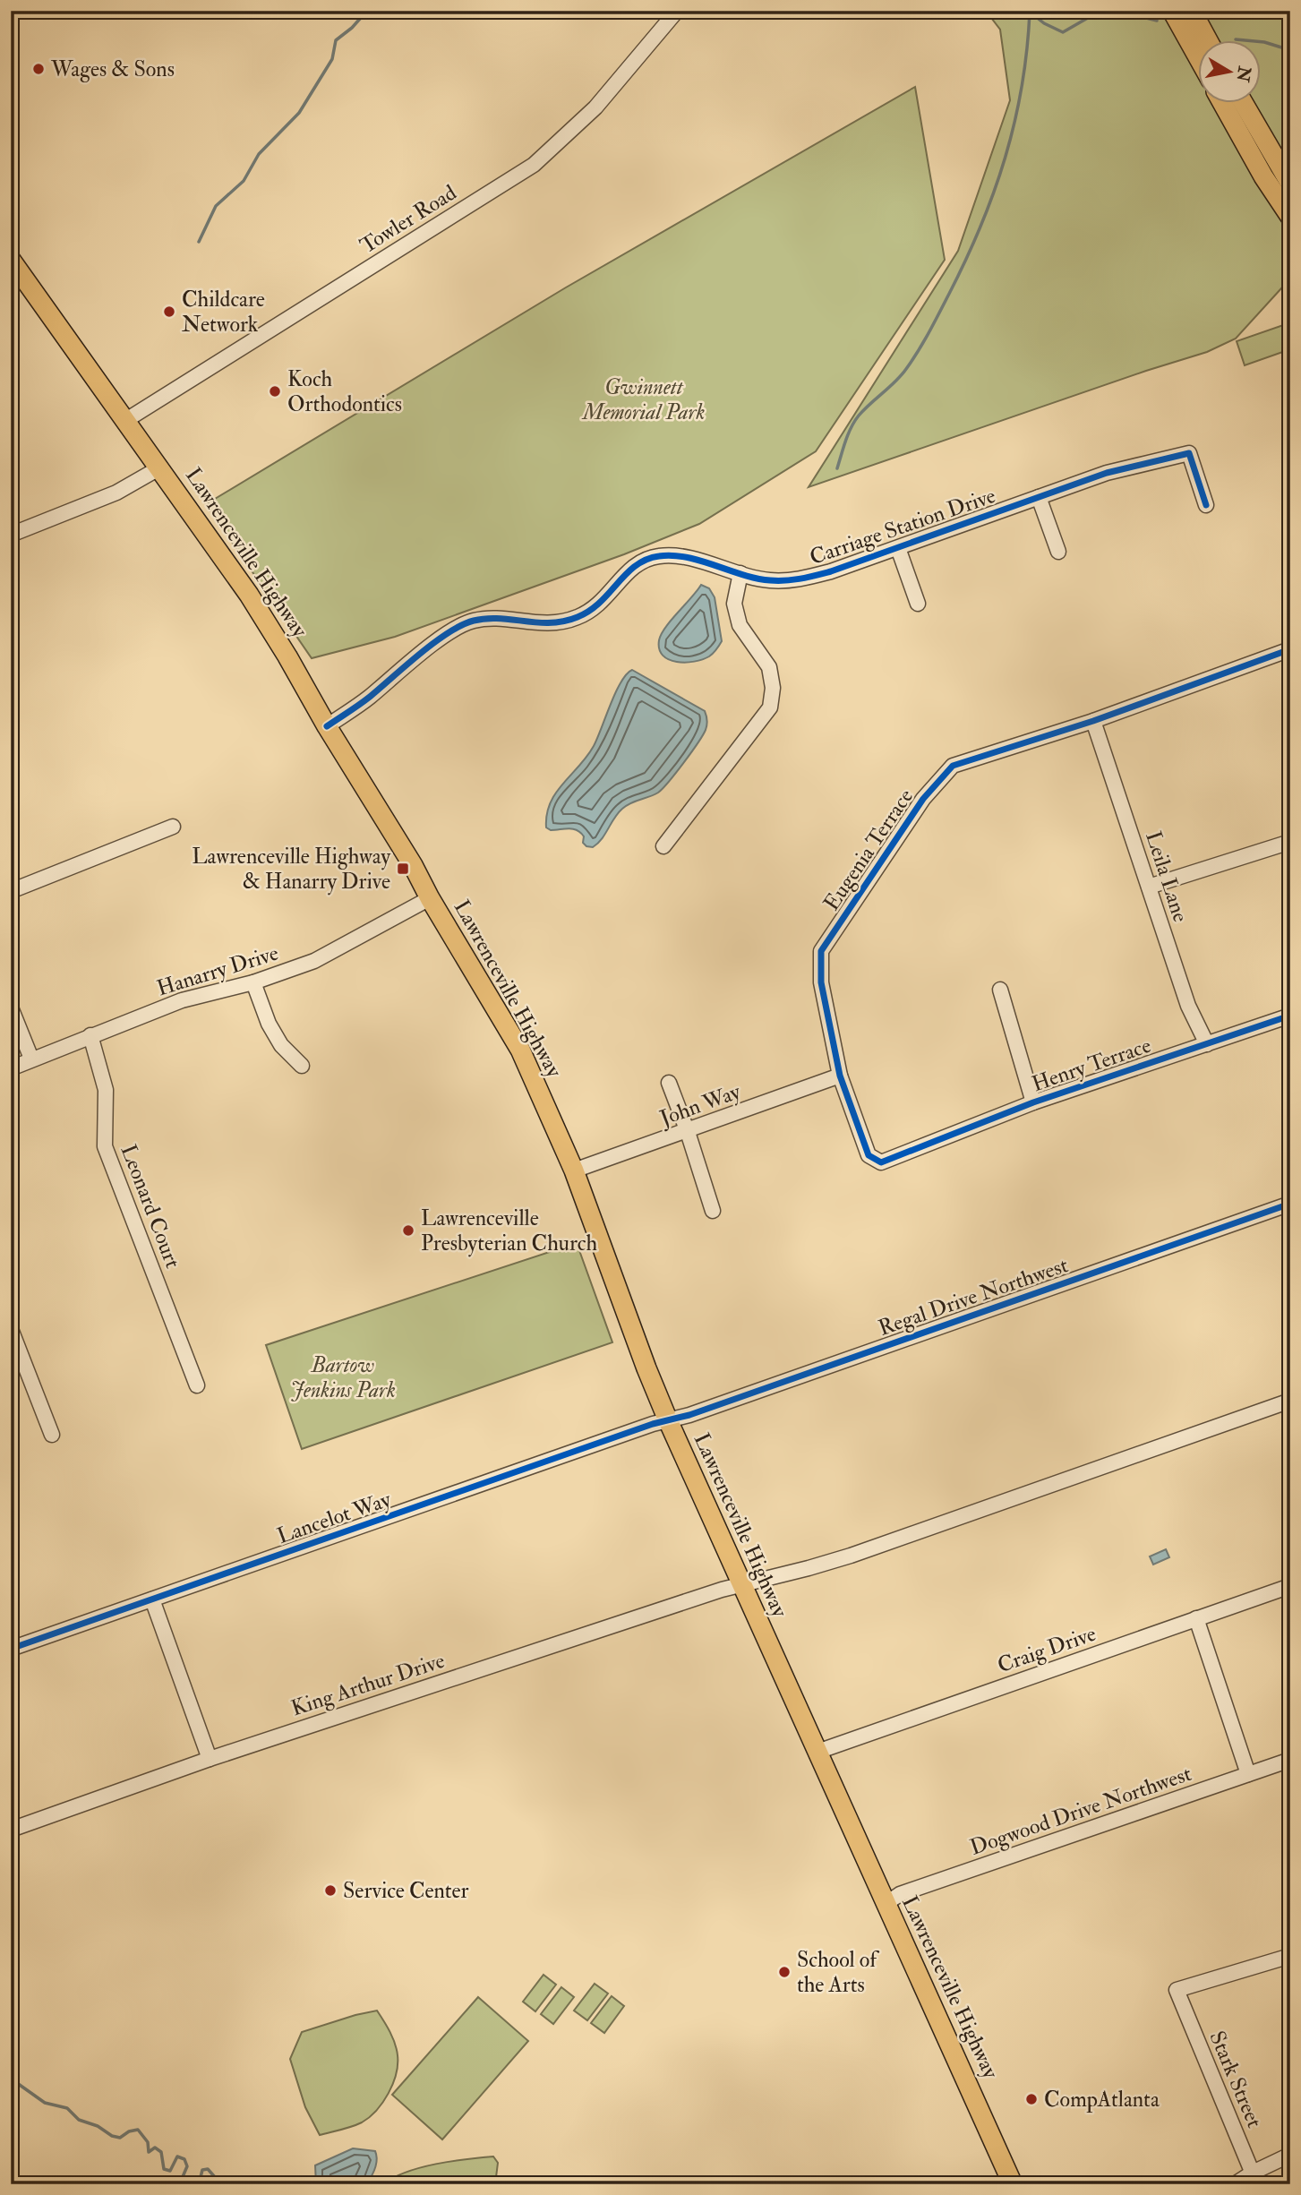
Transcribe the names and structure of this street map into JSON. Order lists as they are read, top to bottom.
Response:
{
  "streets": {
    "main road": ["Lawrenceville Highway"],
    "street": [
      "Towler Road",
      "Carriage Station Drive",
      "Eugenia Terrace",
      "Leila Lane",
      "Hanarry Drive",
      "Henry Terrace",
      "John Way",
      "Leonard Court",
      "Regal Drive Northwest",
      "Lancelot Way",
      "Craig Drive",
      "King Arthur Drive",
      "Dogwood Drive Northwest",
      "Stark Street"
    ]
  },
  "crossings": [
    ["Towler Road", "Lawrenceville Highway"],
    ["Carriage Station Drive", "Lawrenceville Highway"],
    ["Lawrenceville Highway", "Hanarry Drive"],
    ["Lawrenceville Highway", "John Way"],
    ["Lawrenceville Highway", "Regal Drive Northwest"],
    ["Lawrenceville Highway", "Lancelot Way"],
    ["Lawrenceville Highway", "Craig Drive"],
    ["Lawrenceville Highway", "King Arthur Drive"],
    ["Lawrenceville Highway", "Dogwood Drive Northwest"],
    ["Eugenia Terrace", "Leila Lane"],
    ["Eugenia Terrace", "Henry Terrace"],
    ["Eugenia Terrace", "John Way"],
    ["Leila Lane", "Henry Terrace"],
    ["Hanarry Drive", "Leonard Court"],
    ["Regal Drive Northwest", "Lancelot Way"]
  ],
  "parks": ["Gwinnett Memorial Park", "Bartow Jenkins Park"],
  "places": {
    "other": [
      "Wages & Sons",
      "Childcare Network",
      "Koch Orthodontics",
      "Lawrenceville Presbyterian Church",
      "Service Center",
      "School of the Arts",
      "CompAtlanta"
    ],
    "transit": ["Lawrenceville Highway & Hanarry Drive"]
  },
  "north": "right"
}
